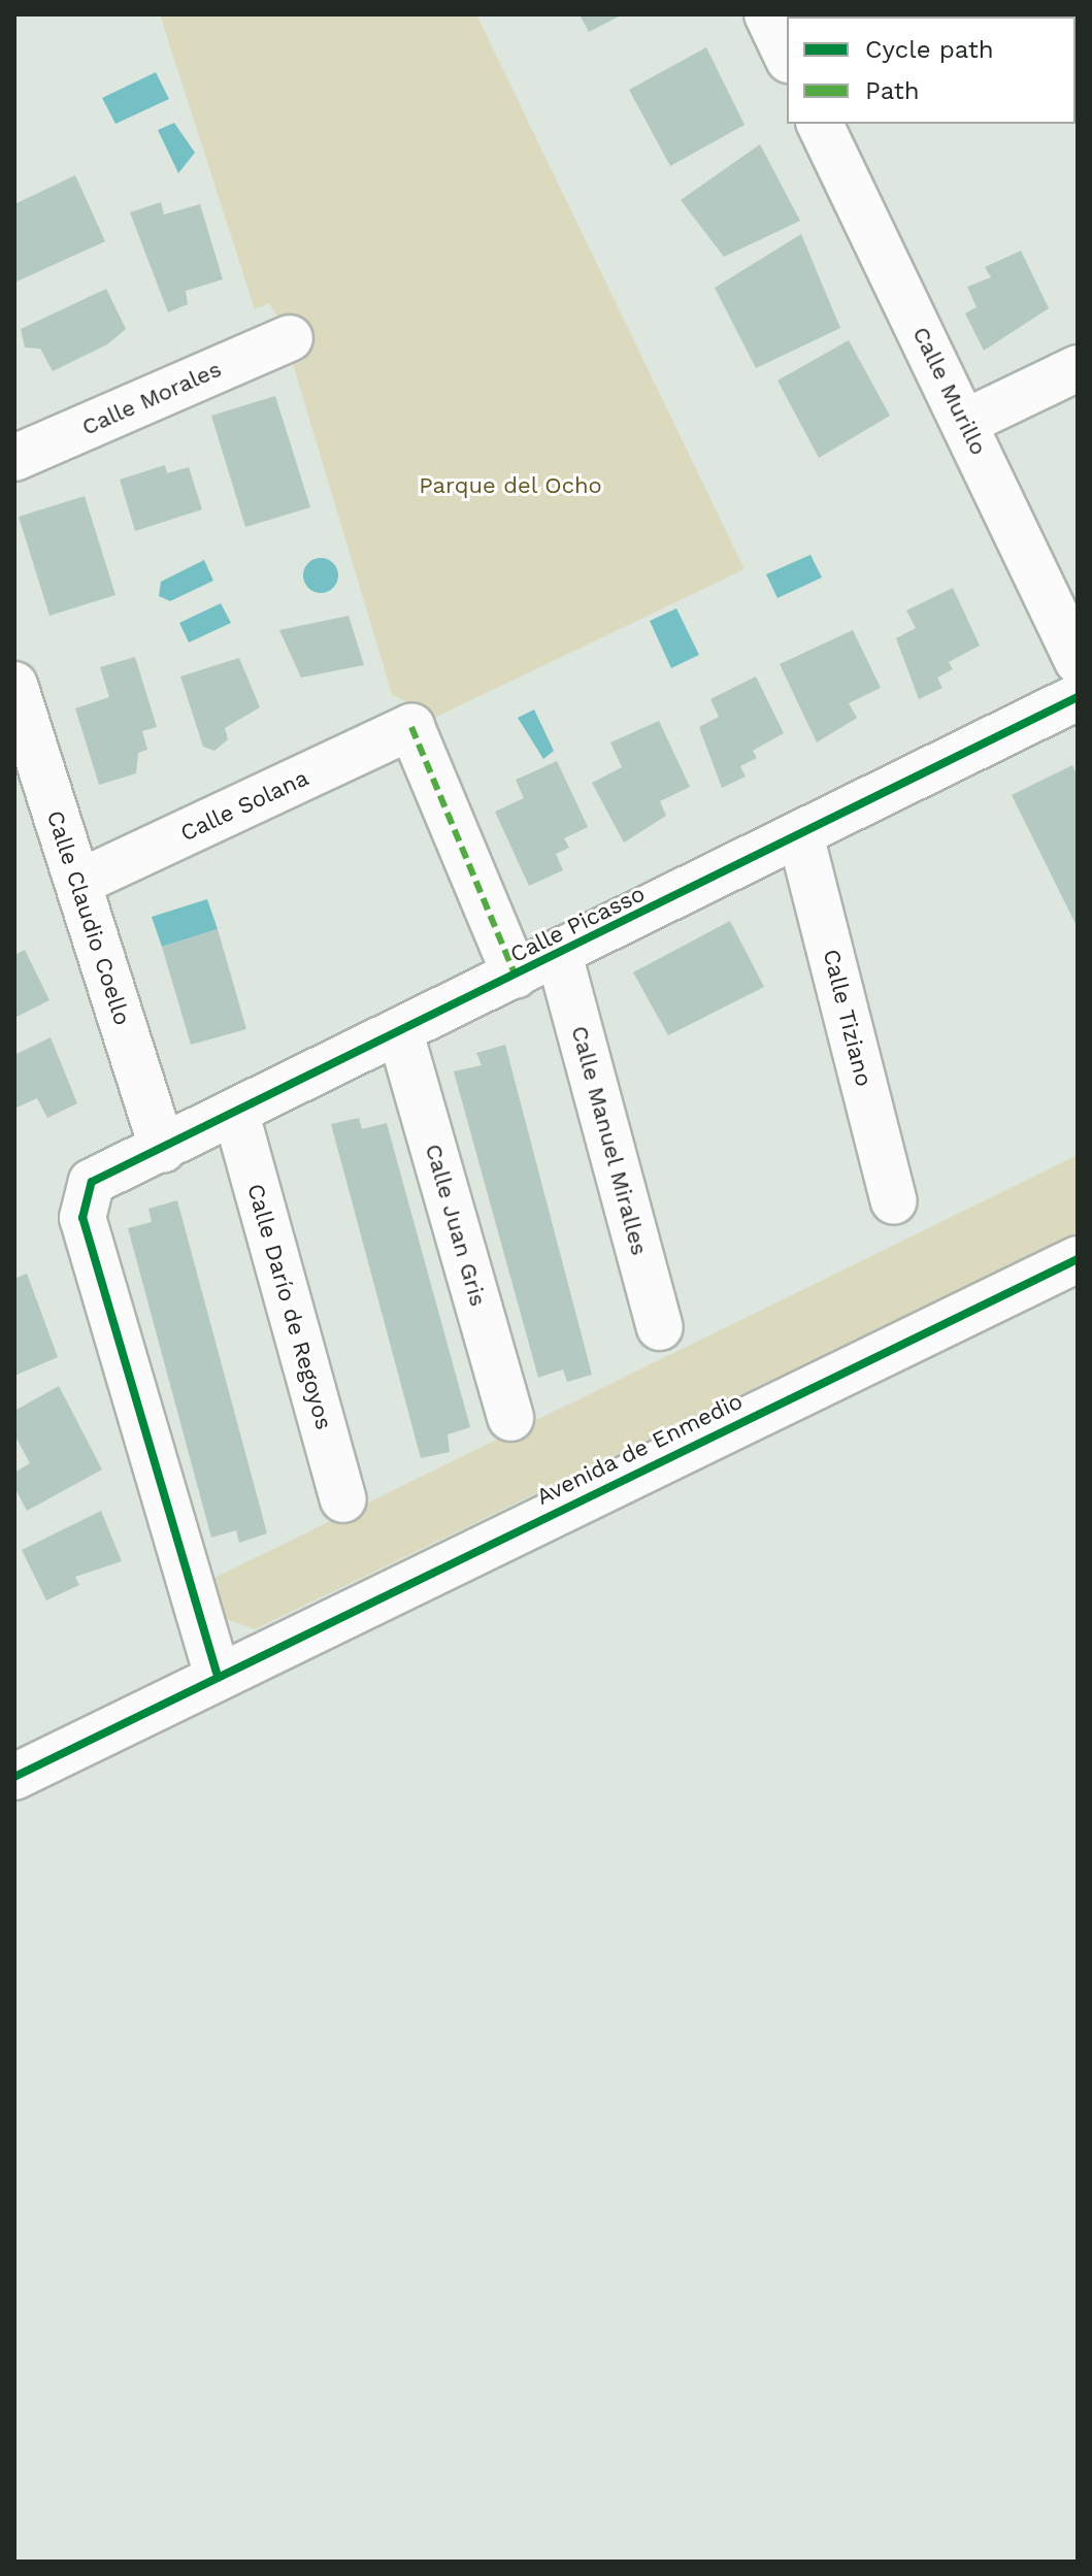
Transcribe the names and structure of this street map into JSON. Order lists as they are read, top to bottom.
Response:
{
  "streets": {
    "street": [
      "Calle Murillo",
      "Calle Morales",
      "Calle Solana",
      "Calle Claudio Coello",
      "Calle Picasso",
      "Calle Tiziano",
      "Calle Manuel Miralles",
      "Calle Juan Gris",
      "Calle Darío de Regoyos",
      "Avenida de Enmedio"
    ]
  },
  "crossings": [
    ["Calle Solana", "Calle Claudio Coello"],
    ["Calle Solana", "Calle Picasso"],
    ["Calle Claudio Coello", "Calle Picasso"],
    ["Calle Picasso", "Calle Tiziano"],
    ["Calle Picasso", "Calle Manuel Miralles"],
    ["Calle Picasso", "Calle Juan Gris"],
    ["Calle Picasso", "Calle Darío de Regoyos"],
    ["Calle Picasso", "Avenida de Enmedio"]
  ],
  "parks": ["Parque del Ocho"],
  "legend": ["Cycle path", "Path"]
}
